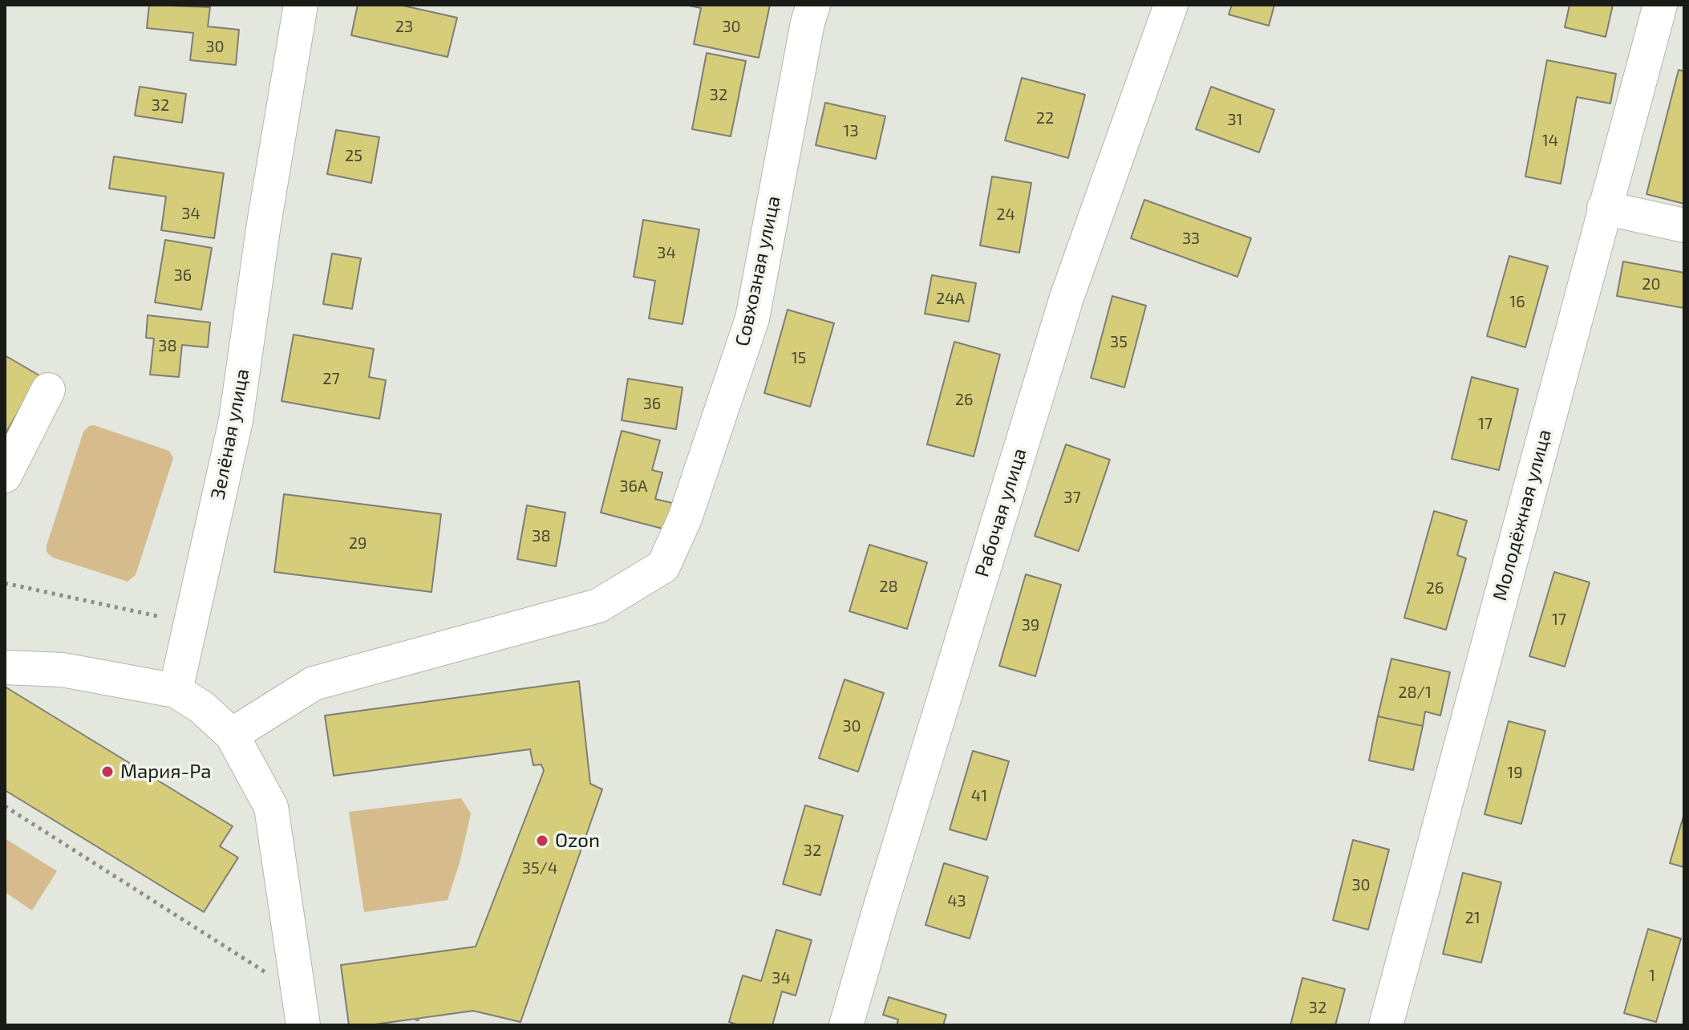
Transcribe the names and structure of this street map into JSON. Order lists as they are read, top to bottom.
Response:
{
  "streets": {
    "street": [
      "Совхозная улица",
      "Зелёная улица",
      "Рабочая улица",
      "Молодёжная улица"
    ]
  },
  "places": ["Мария-Ра", "Ozon"],
  "house_numbers": [
    "23",
    "30",
    "30",
    "32",
    "32",
    "22",
    "31",
    "13",
    "14",
    "25",
    "34",
    "24",
    "33",
    "34",
    "36",
    "20",
    "24А",
    "16",
    "35",
    "38",
    "15",
    "27",
    "26",
    "36",
    "17",
    "36А",
    "37",
    "38",
    "29",
    "28",
    "26",
    "17",
    "39",
    "28/1",
    "30",
    "19",
    "41",
    "32",
    "35/4",
    "30",
    "43",
    "21",
    "1",
    "34",
    "32"
  ]
}
